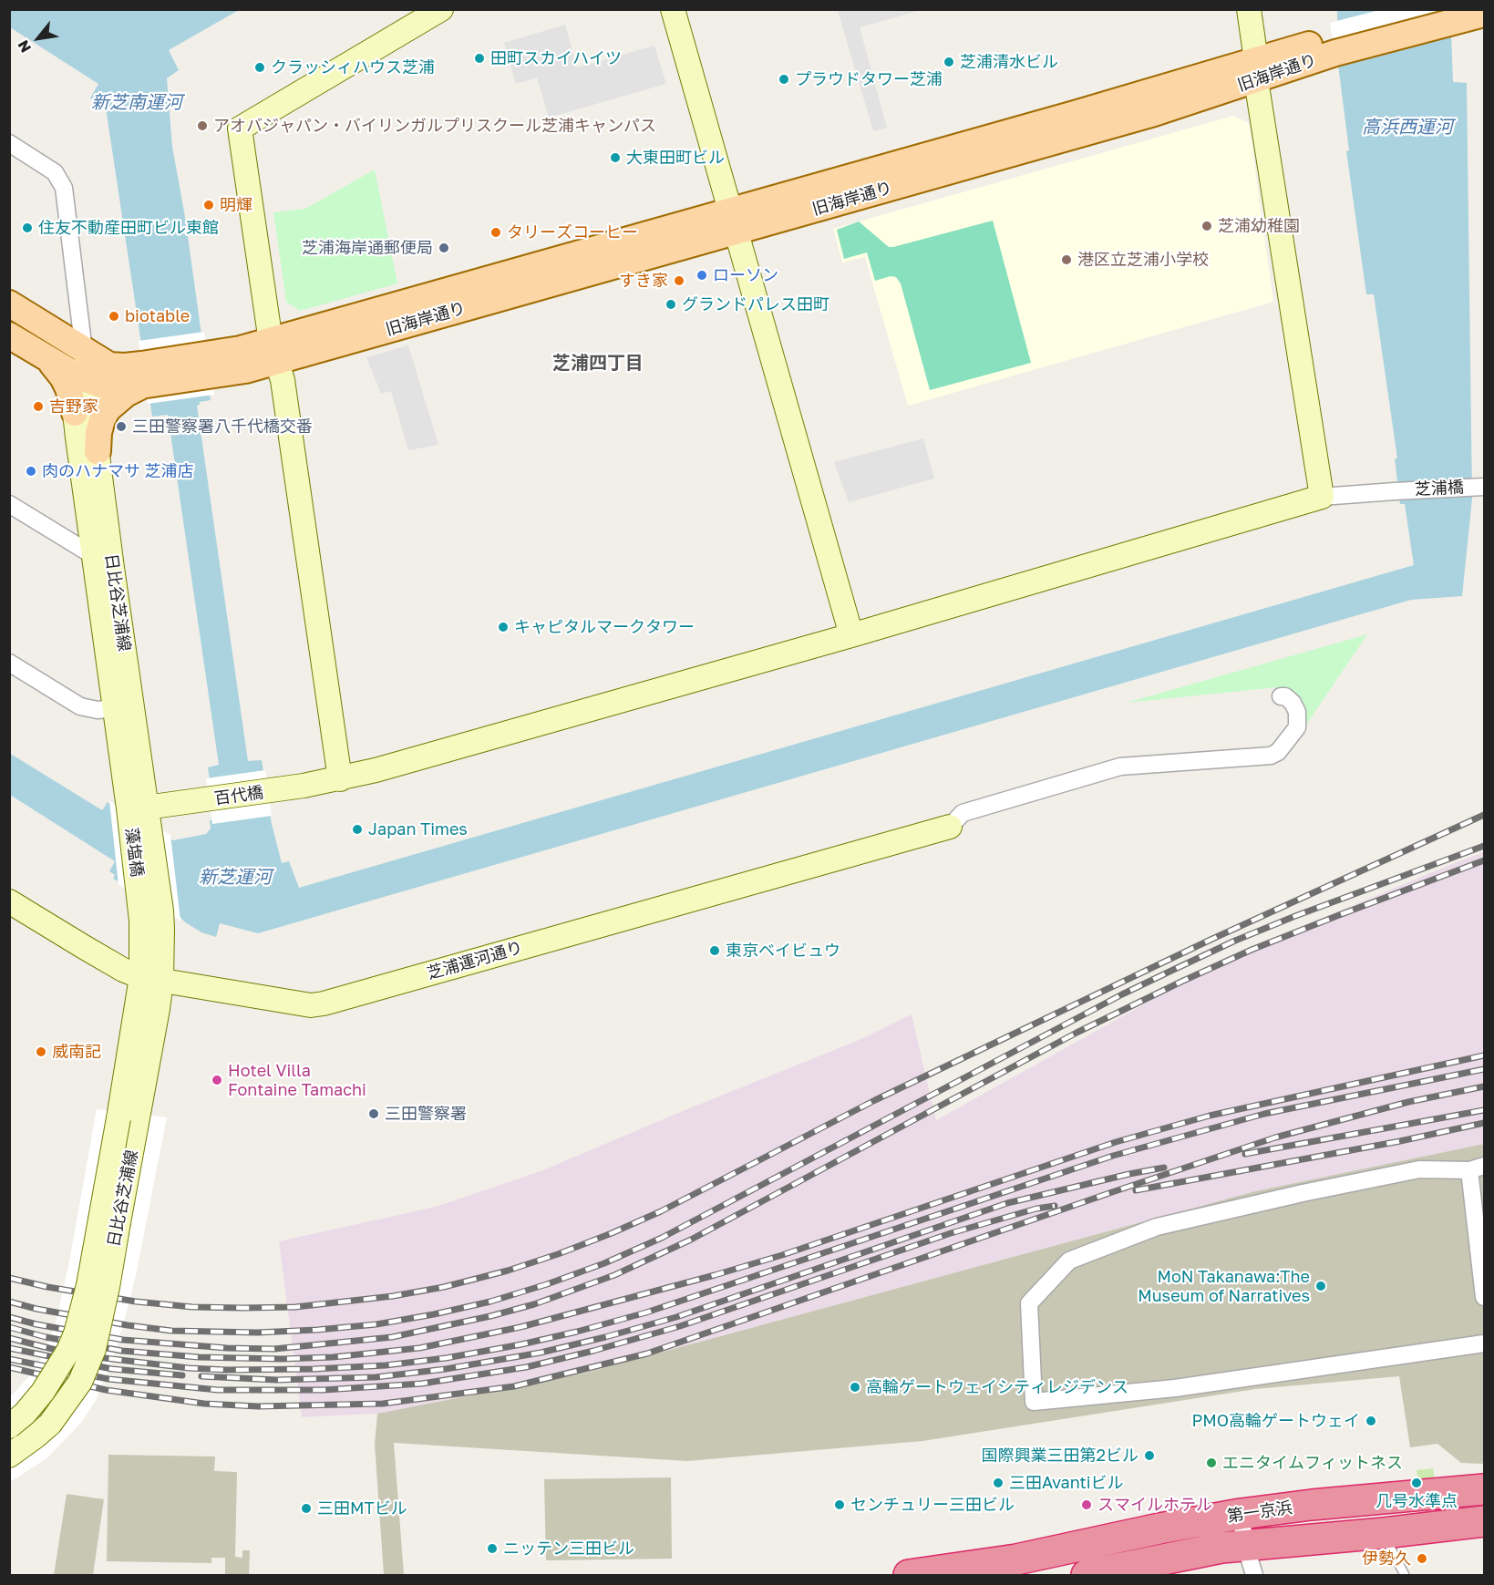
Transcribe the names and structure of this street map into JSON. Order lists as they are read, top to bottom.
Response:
{
  "streets": {
    "highway": ["第一京浜"],
    "main road": ["旧海岸通り"],
    "street": [
      "芝浦橋",
      "日比谷芝浦線",
      "百代橋",
      "藻塩橋",
      "芝浦運河通り"
    ]
  },
  "crossings": [
    ["芝浦橋", "百代橋"],
    ["日比谷芝浦線", "百代橋"],
    ["日比谷芝浦線", "藻塩橋"],
    ["日比谷芝浦線", "芝浦運河通り"],
    ["百代橋", "藻塩橋"]
  ],
  "districts": ["芝浦四丁目"],
  "water": ["新芝南運河", "高浜西運河", "新芝運河"],
  "places": [
    "田町スカイハイツ",
    "芝浦清水ビル",
    "クラッシィハウス芝浦",
    "プラウドタワー芝浦",
    "アオバジャパン・バイリンガルプリスクール芝浦キャンパス",
    "大東田町ビル",
    "明輝",
    "芝浦幼稚園",
    "住友不動産田町ビル東館",
    "タリーズコーヒー",
    "芝浦海岸通郵便局",
    "港区立芝浦小学校",
    "ローソン",
    "すき家",
    "グランドパレス田町",
    "biotable",
    "吉野家",
    "三田警察署八千代橋交番",
    "肉のハナマサ 芝浦店",
    "キャピタルマークタワー",
    "Japan Times",
    "東京ベイビュウ",
    "威南記",
    "Hotel Villa Fontaine Tamachi",
    "三田警察署",
    "MoN Takanawa:The Museum of Narratives",
    "高輪ゲートウェイシティレジデンス",
    "PMO高輪ゲートウェイ",
    "国際興業三田第2ビル",
    "エニタイムフィットネス",
    "三田Avantiビル",
    "几号水準点",
    "センチュリー三田ビル",
    "スマイルホテル",
    "三田MTビル",
    "ニッテン三田ビル",
    "伊勢久"
  ],
  "north": "bottom left"
}
